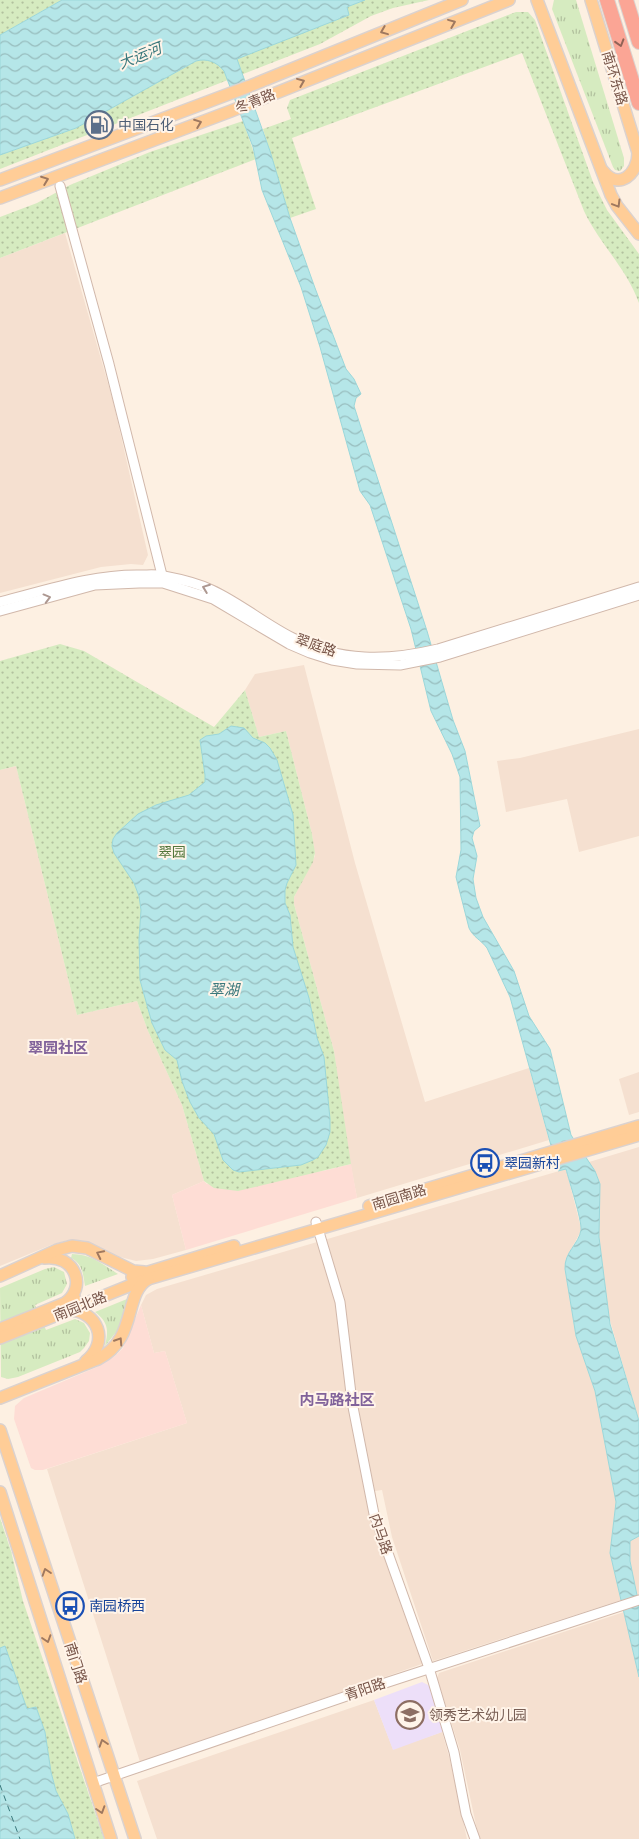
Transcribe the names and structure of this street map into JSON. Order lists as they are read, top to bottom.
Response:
{
  "streets": {
    "main road": [
      "南环东路",
      "冬青路",
      "南园南路",
      "南园北路",
      "南门路"
    ],
    "street": ["翠庭路", "内马路", "青阳路"]
  },
  "crossings": [
    ["南园南路", "南园北路"],
    ["南园南路", "内马路"],
    ["内马路", "青阳路"],
    ["南门路", "青阳路"]
  ],
  "districts": ["翠园社区", "内马路社区"],
  "water": ["大运河", "翠湖"],
  "parks": ["翠园"],
  "places": {
    "fuel station": ["中国石化"],
    "bus stop": ["翠园新村", "南园桥西"],
    "school or university": ["领秀艺术幼儿园"]
  }
}
